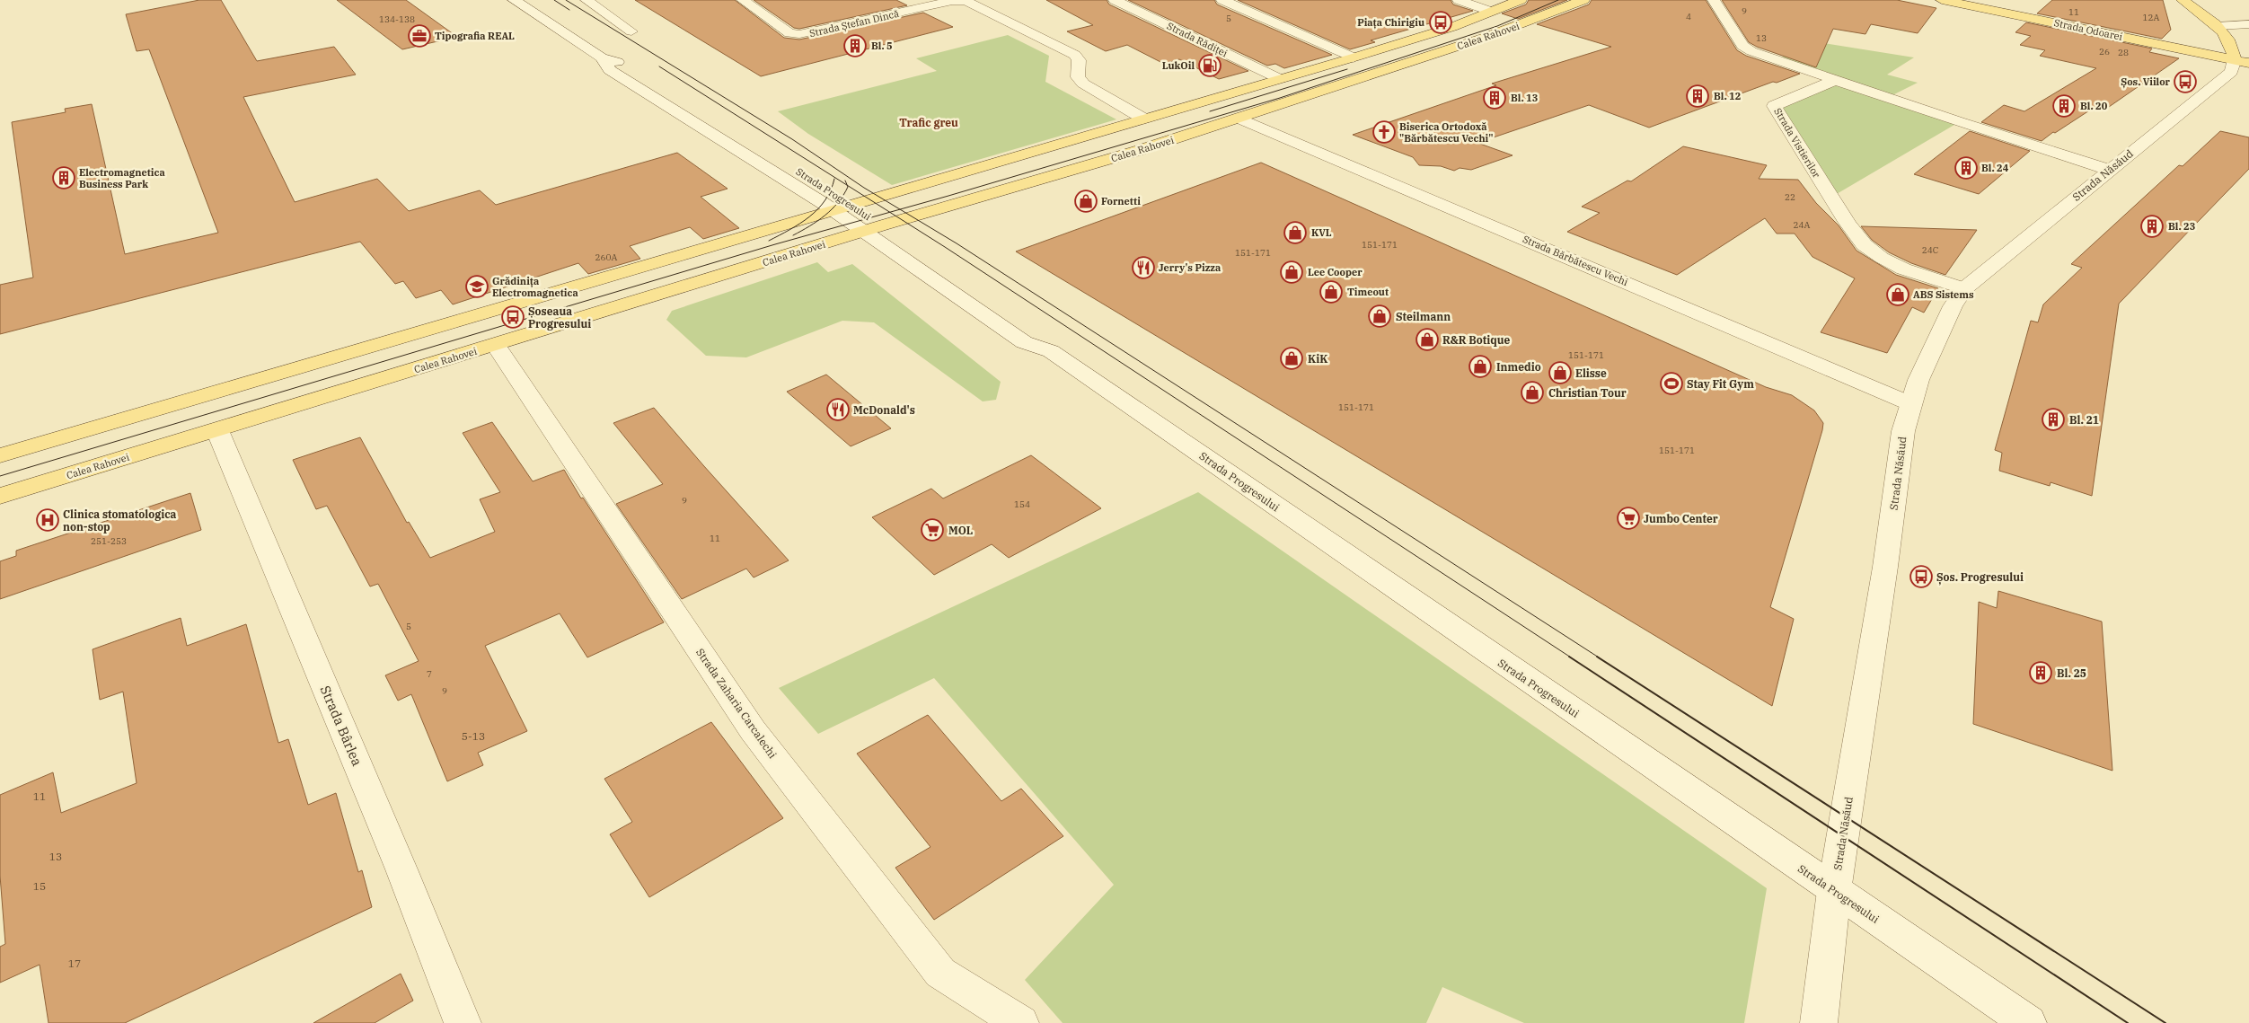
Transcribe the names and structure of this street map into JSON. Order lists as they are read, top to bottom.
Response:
{
  "streets": {
    "main road": ["Strada Odoarei", "Calea Rahovei"],
    "street": [
      "Strada Ștefan Dincă",
      "Strada Rădiței",
      "Strada Vistierilor",
      "Strada Năsăud",
      "Strada Progresului",
      "Strada Bărbătescu Vechi",
      "Strada Zaharia Carcalechi",
      "Strada Bârlea"
    ]
  },
  "crossings": [
    ["Strada Ștefan Dincă", "Calea Rahovei"],
    ["Strada Odoarei", "Strada Năsăud"],
    ["Calea Rahovei", "Strada Rădiței"],
    ["Calea Rahovei", "Strada Progresului"],
    ["Calea Rahovei", "Strada Bărbătescu Vechi"],
    ["Calea Rahovei", "Strada Zaharia Carcalechi"],
    ["Calea Rahovei", "Strada Bârlea"],
    ["Strada Vistierilor", "Strada Năsăud"],
    ["Strada Năsăud", "Strada Progresului"],
    ["Strada Năsăud", "Strada Bărbătescu Vechi"]
  ],
  "districts": ["Trafic greu"],
  "places": {
    "bus stop": [
      "Piața Chirigiu",
      "Șos. Viilor",
      "Șoseaua Progresului",
      "Șos. Progresului"
    ],
    "office": ["Tipografia REAL"],
    "building": [
      "Bl. 5",
      "Bl. 12",
      "Bl. 13",
      "Bl. 20",
      "Bl. 24",
      "Electromagnetica Business Park",
      "Bl. 23",
      "Bl. 21",
      "Bl. 25"
    ],
    "fuel station": ["LukOil"],
    "church": ["Biserica Ortodoxă \"Bărbătescu Vechi\""],
    "shop": [
      "Fornetti",
      "KVL",
      "Lee Cooper",
      "Timeout",
      "ABS Sistems",
      "Steilmann",
      "R&R Botique",
      "KiK",
      "Inmedio",
      "Elisse",
      "Christian Tour"
    ],
    "restaurant": ["Jerry's Pizza", "McDonald's"],
    "school or university": ["Grădinița Electromagnetica"],
    "sports": ["Stay Fit Gym"],
    "supermarket": ["Jumbo Center", "MOL"],
    "hospital": ["Clinica stomatologica non-stop"]
  },
  "house_numbers": [
    "9",
    "11",
    "4",
    "12A",
    "5",
    "134-138",
    "13",
    "26",
    "28",
    "22",
    "24A",
    "151-171",
    "24C",
    "151-171",
    "260A",
    "151-171",
    "151-171",
    "151-171",
    "9",
    "154",
    "11",
    "251-253",
    "5",
    "7",
    "9",
    "5-13",
    "11",
    "13",
    "15",
    "17"
  ]
}
